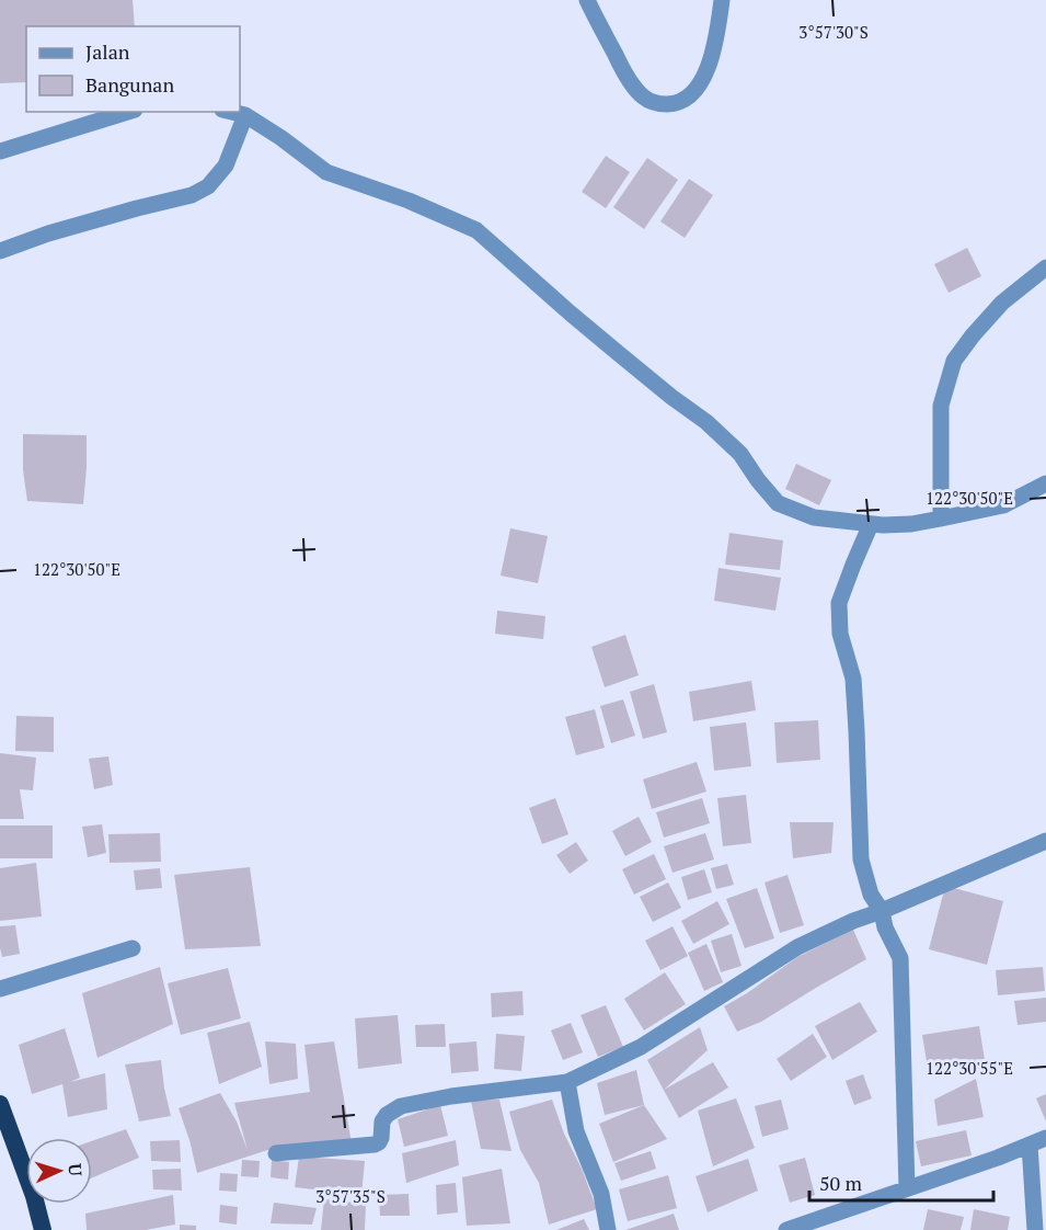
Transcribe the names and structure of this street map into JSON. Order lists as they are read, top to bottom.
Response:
{
  "legend": ["Jalan", "Bangunan"],
  "scale_bar": "50 m",
  "north": "right",
  "coordinates": [
    "3°57'30\"S",
    "122°30'50\"E",
    "122°30'55\"E",
    "3°57'35\"S"
  ]
}
